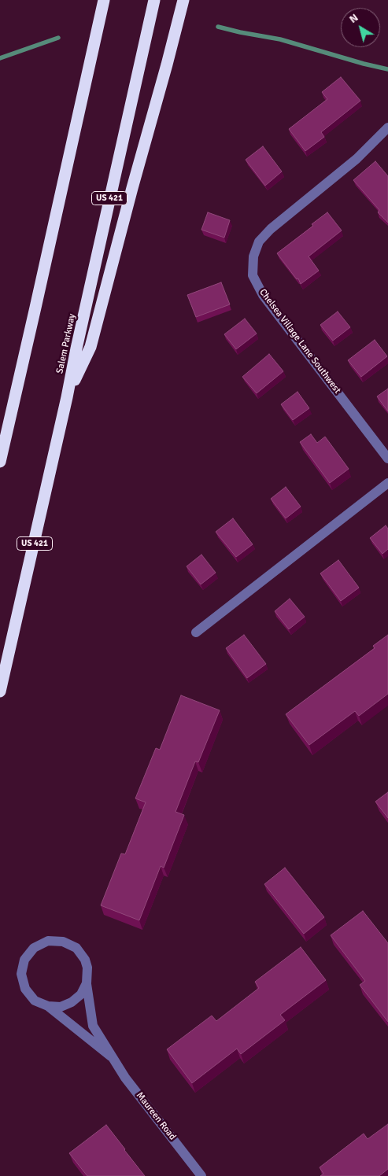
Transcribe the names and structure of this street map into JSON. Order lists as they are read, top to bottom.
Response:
{
  "streets": {
    "highway": ["US 421", "Salem Parkway"],
    "street": ["Chelsea Village Lane Southwest", "Maureen Road"]
  },
  "north": "top left"
}
